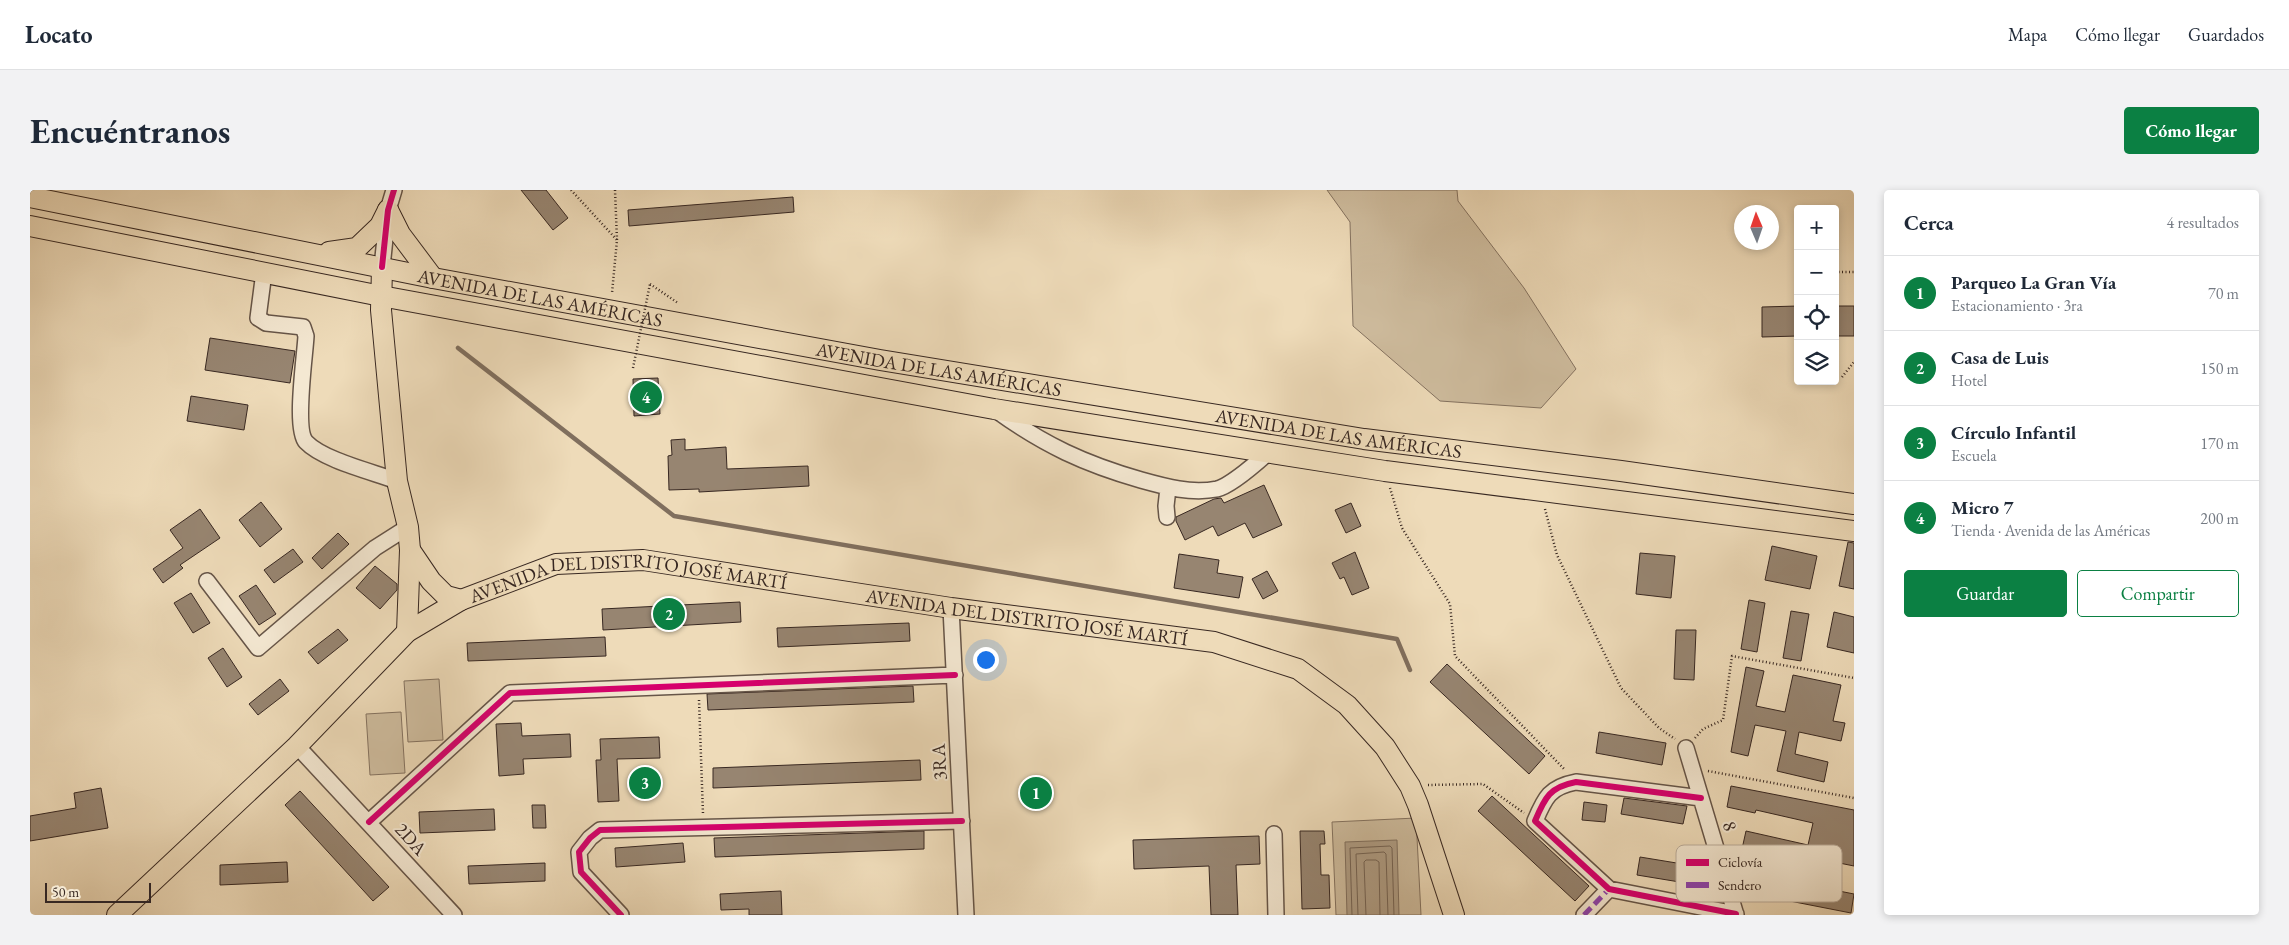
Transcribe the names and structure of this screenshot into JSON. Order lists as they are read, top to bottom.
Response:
{
  "streets": {
    "main road": ["AVENIDA DE LAS AMÉRICAS", "AVENIDA DEL DISTRITO JOSÉ MARTÍ"],
    "street": ["3RA", "8", "2DA"]
  },
  "crossings": [
    ["AVENIDA DEL DISTRITO JOSÉ MARTÍ", "3RA"],
    ["AVENIDA DEL DISTRITO JOSÉ MARTÍ", "2DA"]
  ],
  "legend": ["Ciclovía", "Sendero"],
  "scale_bar": "50 m",
  "north": "top",
  "page": {
    "header": "Locato",
    "nav": ["Mapa", "Cómo llegar", "Guardados"],
    "buttons": [
      "Cómo llegar",
      ["Guardar", "Compartir"]
    ],
    "title": "Encuéntranos",
    "heading": ["Cerca", "4 resultados"],
    "map_buttons": ["+", "−"],
    "list": [
      {
        "mark": "1",
        "name": "Parqueo La Gran Vía",
        "note": "Estacionamiento · 3ra",
        "value": "70 m"
      },
      {
        "mark": "2",
        "name": "Casa de Luis",
        "note": "Hotel",
        "value": "150 m"
      },
      {
        "mark": "3",
        "name": "Círculo Infantil",
        "note": "Escuela",
        "value": "170 m"
      },
      {
        "mark": "4",
        "name": "Micro 7",
        "note": "Tienda · Avenida de las Américas",
        "value": "200 m"
      }
    ],
    "pins": [
      "4",
      "2",
      "3",
      "1"
    ],
    "scale": "50 m"
  }
}
